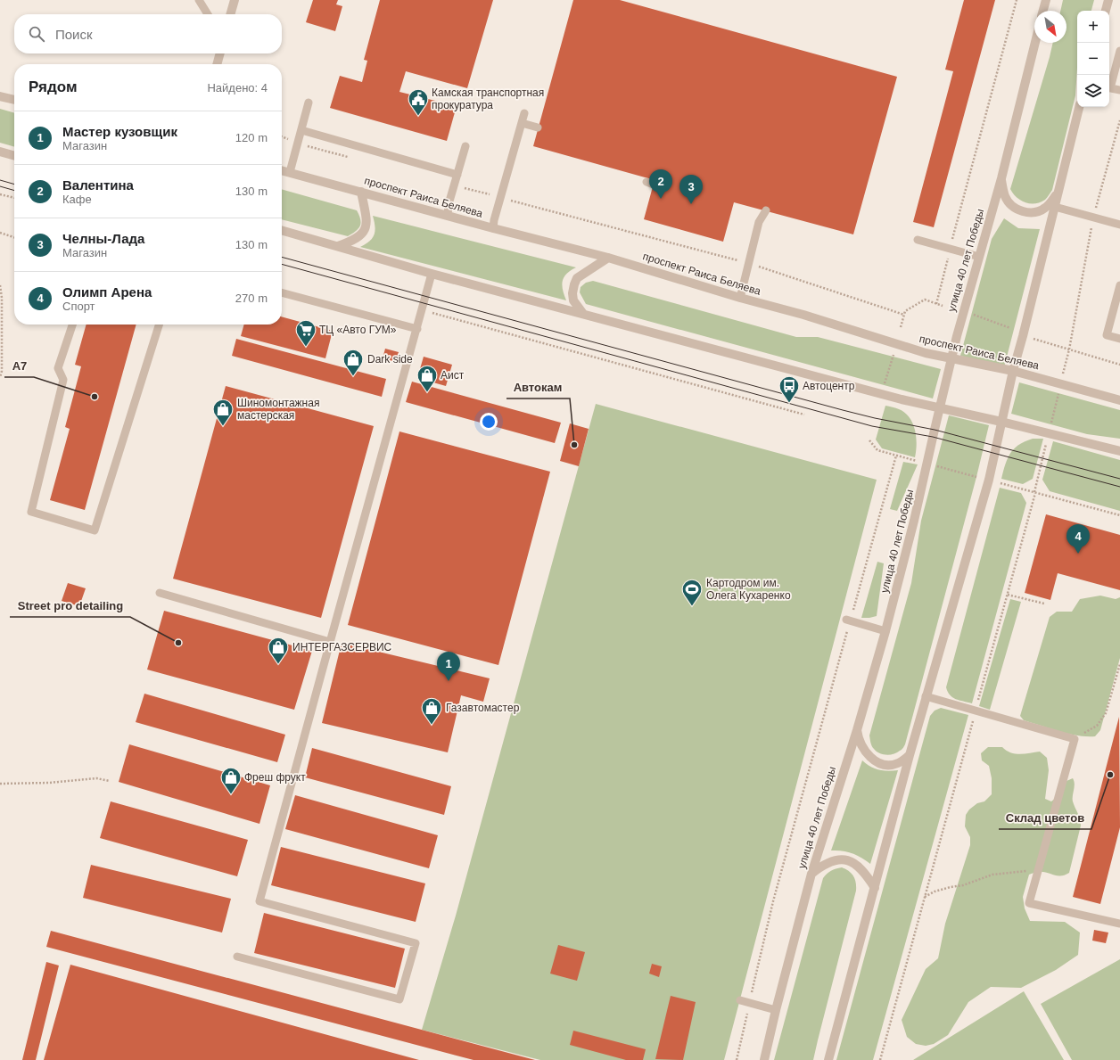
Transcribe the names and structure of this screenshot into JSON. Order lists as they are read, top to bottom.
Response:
{
  "streets": {
    "street": ["проспект Раиса Беляева", "улица 40 лет Победы"]
  },
  "crossings": [
    ["проспект Раиса Беляева", "улица 40 лет Победы"]
  ],
  "places": {
    "public building": ["Камская транспортная прокуратура"],
    "supermarket": ["ТЦ «Авто ГУМ»"],
    "shop": [
      "Dark side",
      "Аист",
      "Шиномонтажная мастерская",
      "ИНТЕРГАЗСЕРВИС",
      "Газавтомастер",
      "Фреш фрукт"
    ],
    "other": [
      "А7",
      "Автокам",
      "Street pro detailing",
      "Склад цветов"
    ],
    "bus stop": ["Автоцентр"],
    "sports": ["Картодром им. Олега Кухаренко"]
  },
  "north": "bottom right",
  "page": {
    "map_buttons": ["+", "−"],
    "search": "Поиск",
    "heading": ["Рядом", "Найдено: 4"],
    "list": [
      {
        "mark": "1",
        "name": "Мастер кузовщик",
        "note": "Магазин",
        "value": "120 m"
      },
      {
        "mark": "2",
        "name": "Валентина",
        "note": "Кафе",
        "value": "130 m"
      },
      {
        "mark": "3",
        "name": "Челны-Лада",
        "note": "Магазин",
        "value": "130 m"
      },
      {
        "mark": "4",
        "name": "Олимп Арена",
        "note": "Спорт",
        "value": "270 m"
      }
    ],
    "pins": [
      "2",
      "3",
      "4",
      "1"
    ]
  }
}
